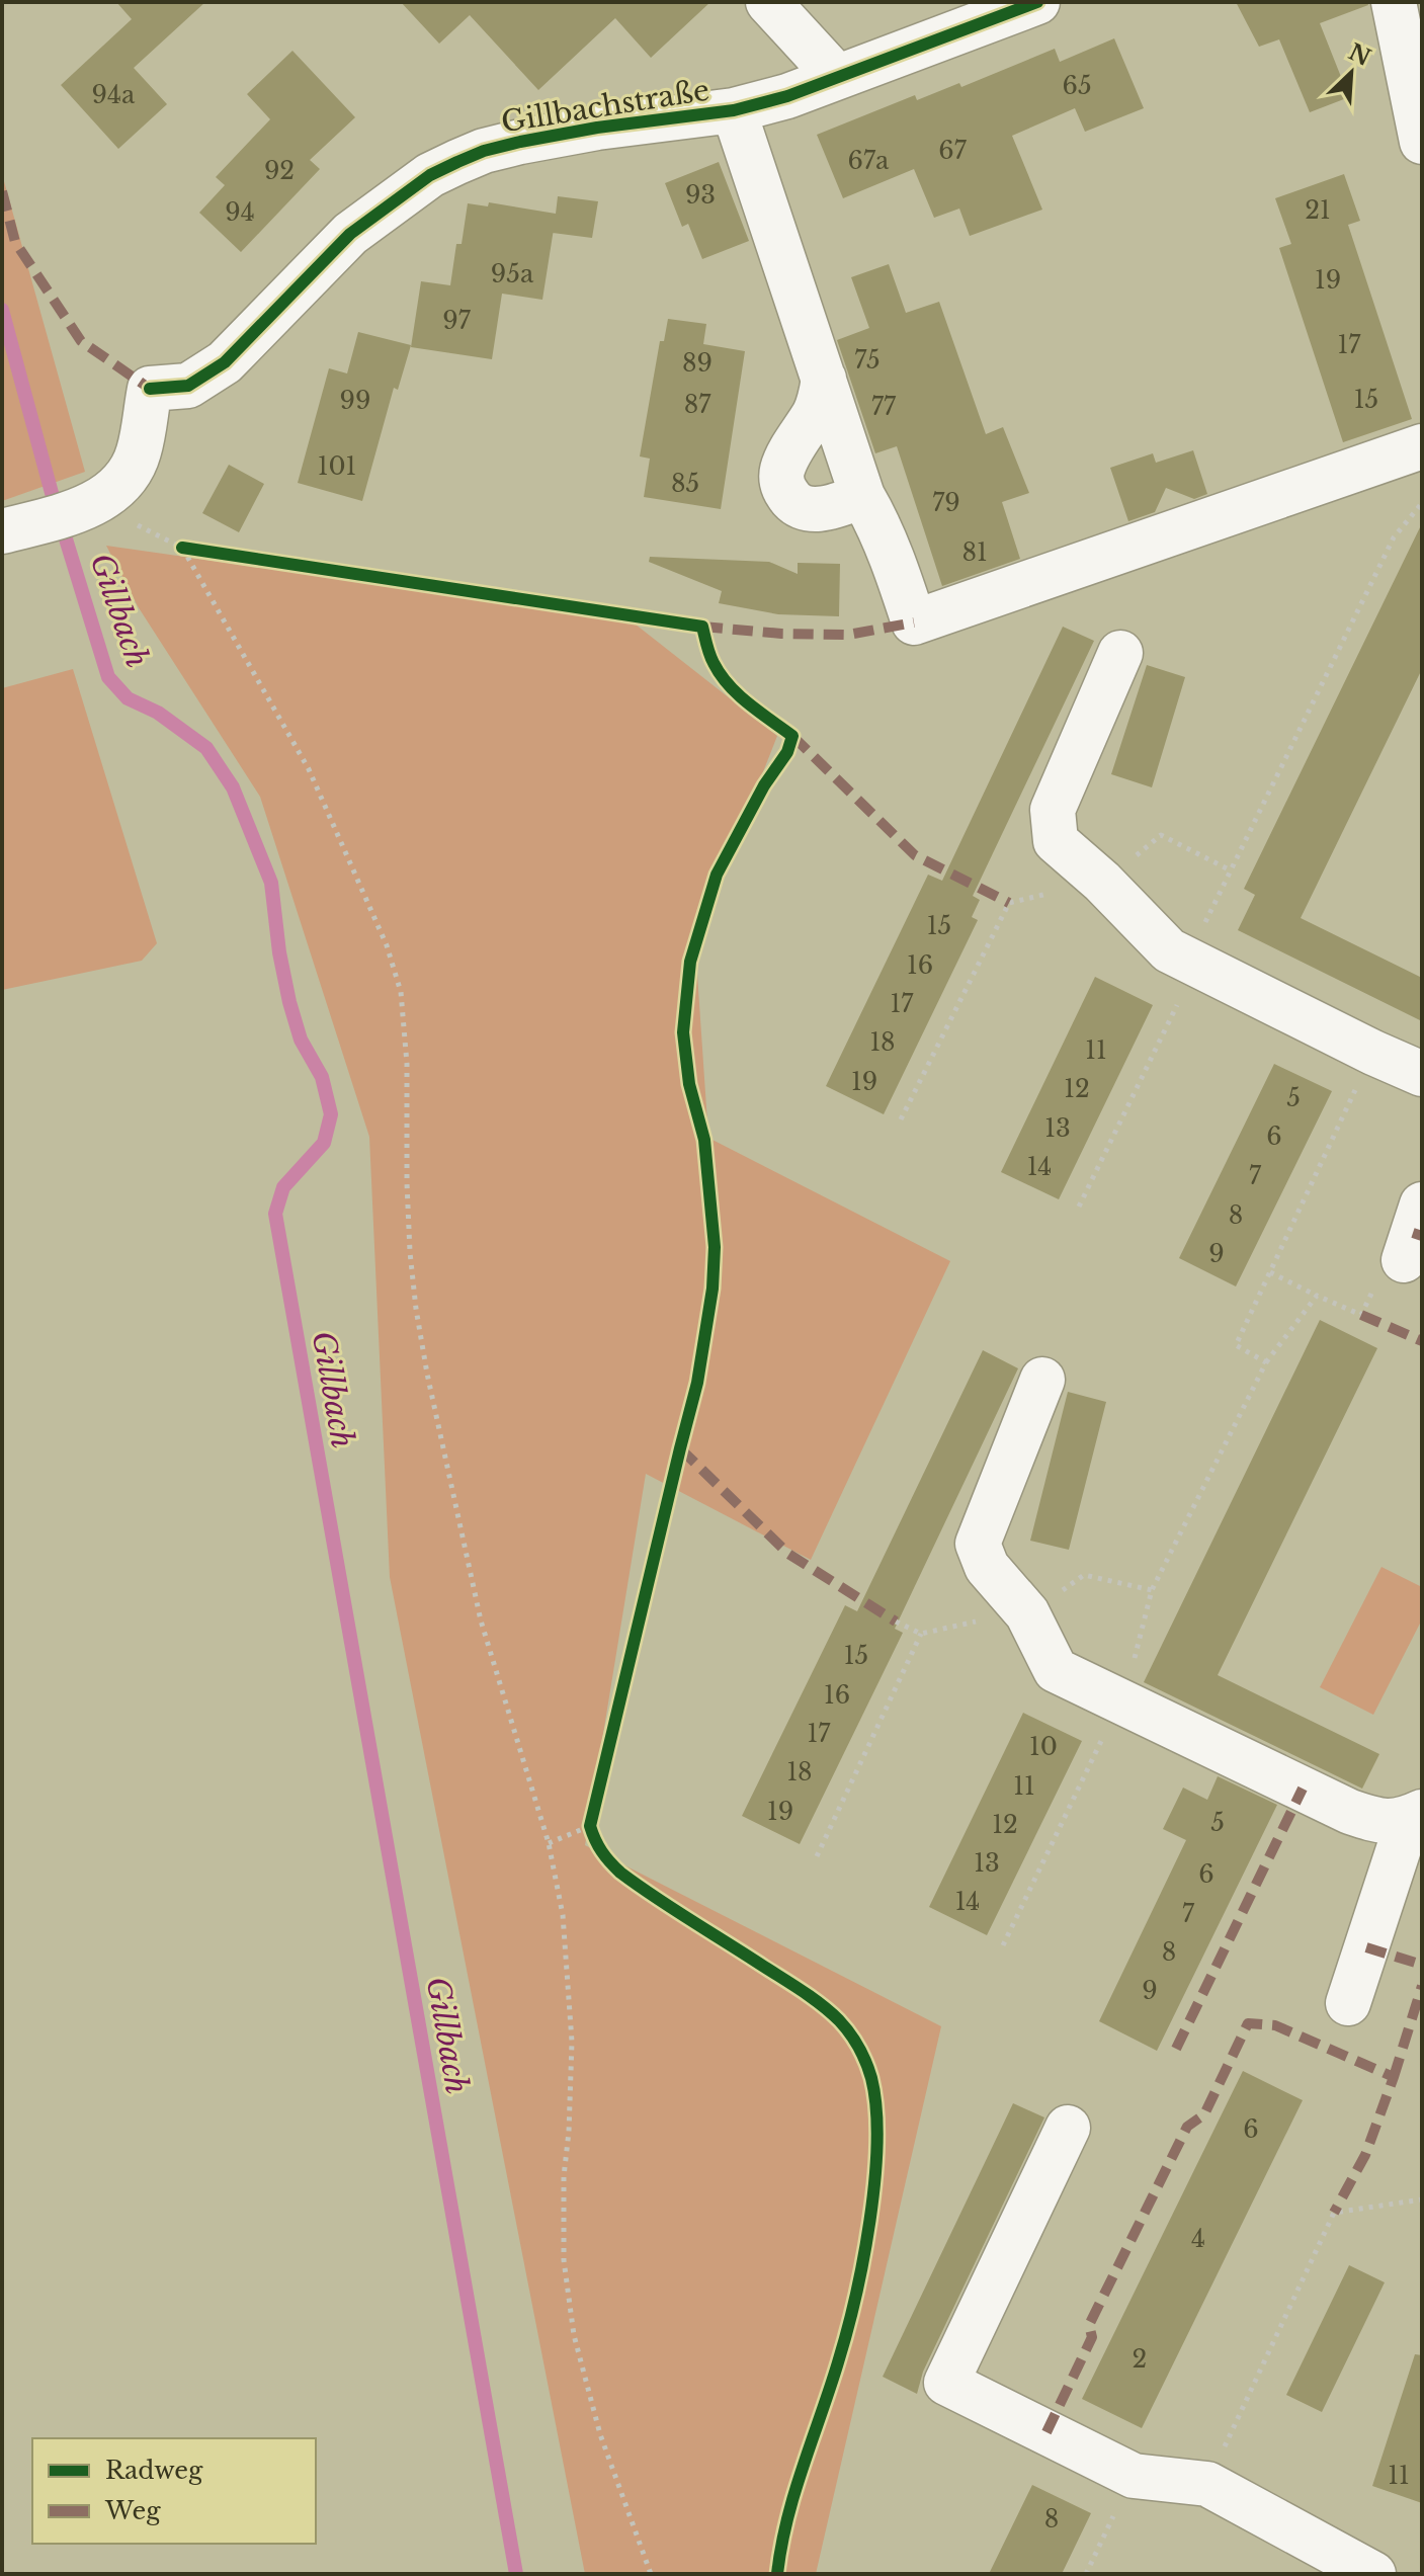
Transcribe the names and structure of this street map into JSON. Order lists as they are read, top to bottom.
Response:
{
  "streets": {
    "street": ["Gillbachstraße"]
  },
  "water": ["Gillbach"],
  "house_numbers": [
    "65",
    "94a",
    "67",
    "67a",
    "92",
    "93",
    "21",
    "94",
    "95a",
    "19",
    "97",
    "17",
    "75",
    "89",
    "15",
    "99",
    "87",
    "77",
    "101",
    "85",
    "79",
    "81",
    "15",
    "16",
    "17",
    "18",
    "11",
    "19",
    "12",
    "5",
    "13",
    "6",
    "14",
    "7",
    "8",
    "9",
    "15",
    "16",
    "17",
    "10",
    "18",
    "11",
    "19",
    "5",
    "12",
    "13",
    "6",
    "14",
    "7",
    "8",
    "9",
    "6",
    "4",
    "2",
    "11",
    "8"
  ],
  "legend": ["Radweg", "Weg"],
  "north": "top right"
}
